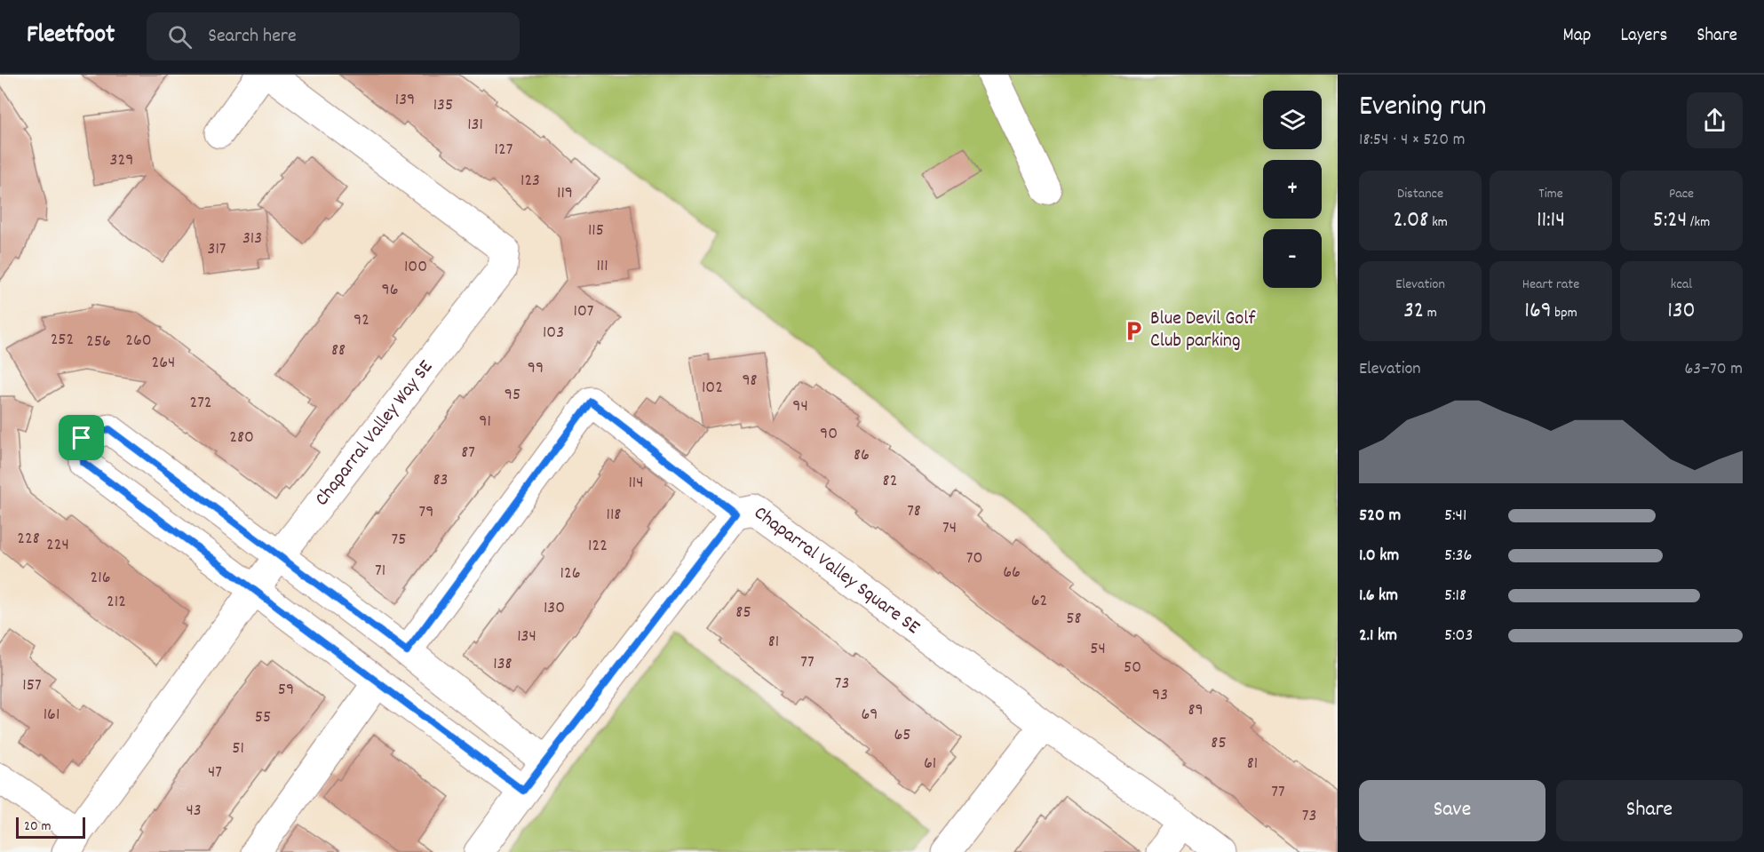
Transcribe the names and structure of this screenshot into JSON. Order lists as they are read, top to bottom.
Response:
{
  "streets": {
    "street": ["Chaparral Valley Way SE", "Chaparral Valley Square SE"]
  },
  "places": {
    "parking": ["Blue Devil Golf Club parking"]
  },
  "house_numbers": [
    "139",
    "135",
    "131",
    "127",
    "329",
    "123",
    "119",
    "115",
    "313",
    "317",
    "111",
    "100",
    "96",
    "107",
    "92",
    "103",
    "252",
    "260",
    "256",
    "88",
    "264",
    "99",
    "98",
    "102",
    "95",
    "272",
    "94",
    "91",
    "90",
    "280",
    "87",
    "86",
    "83",
    "82",
    "114",
    "78",
    "79",
    "118",
    "74",
    "228",
    "75",
    "224",
    "122",
    "70",
    "71",
    "66",
    "126",
    "216",
    "62",
    "212",
    "130",
    "85",
    "58",
    "134",
    "81",
    "54",
    "77",
    "138",
    "50",
    "73",
    "157",
    "59",
    "93",
    "89",
    "161",
    "69",
    "55",
    "65",
    "85",
    "51",
    "61",
    "81",
    "47",
    "77",
    "43",
    "73"
  ],
  "scale_bar": "20 m",
  "page": {
    "header": "Fleetfoot",
    "search": "Search here",
    "nav": ["Map", "Layers", "Share"],
    "heading": ["Evening run", "18:54 · 4 × 520 m"],
    "map_buttons": ["+", "−"],
    "stats": [
      ["Distance", "2.08 km"],
      ["Time", "11:14"],
      ["Pace", "5:24 /km"],
      ["Elevation", "32 m"],
      ["Heart rate", "169 bpm"],
      ["kcal", "130"]
    ],
    "chart": ["Elevation", "63–70 m"],
    "list": [
      {
        "name": "520 m",
        "note": "5:41"
      },
      {
        "name": "1.0 km",
        "note": "5:36"
      },
      {
        "name": "1.6 km",
        "note": "5:18"
      },
      {
        "name": "2.1 km",
        "note": "5:03"
      }
    ],
    "buttons": ["Save", "Share"],
    "scale": "20 m"
  }
}
